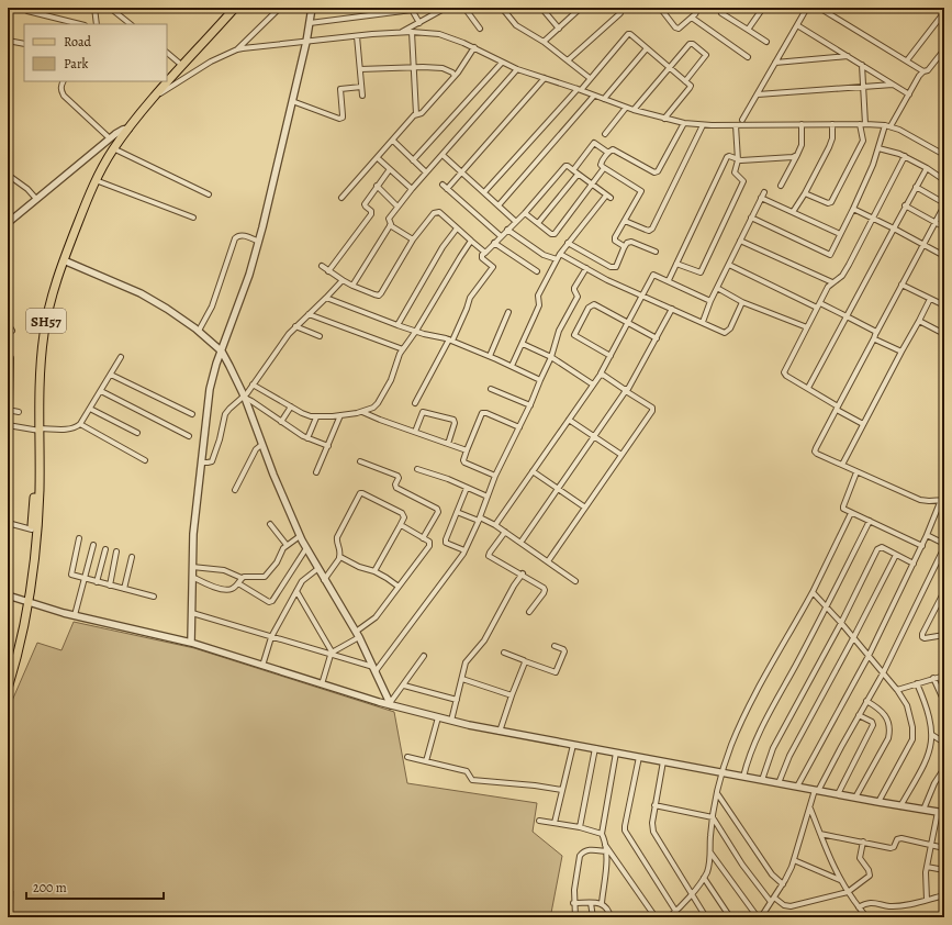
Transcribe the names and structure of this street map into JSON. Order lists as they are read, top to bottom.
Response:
{
  "streets": {
    "main road": ["SH57"]
  },
  "legend": ["Road", "Park"],
  "scale_bar": "200 m"
}
